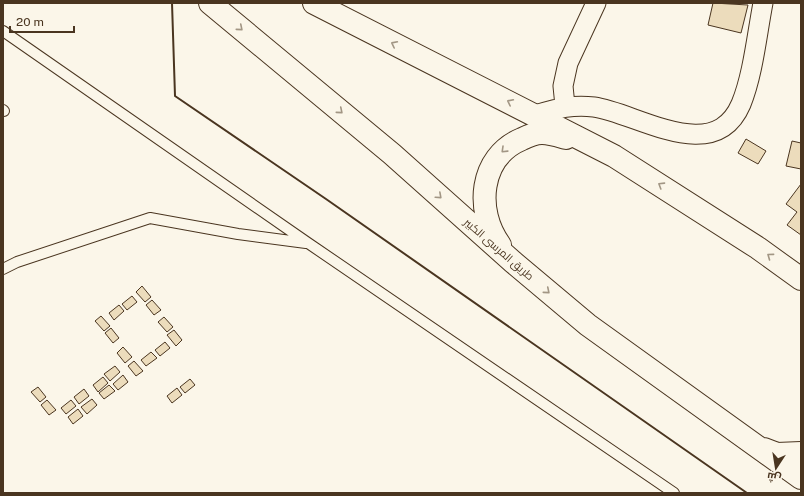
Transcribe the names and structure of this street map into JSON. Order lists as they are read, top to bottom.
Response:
{
  "streets": {
    "main road": ["طريق المرسى الكبير"]
  },
  "scale_bar": "20 m",
  "north": "bottom"
}
